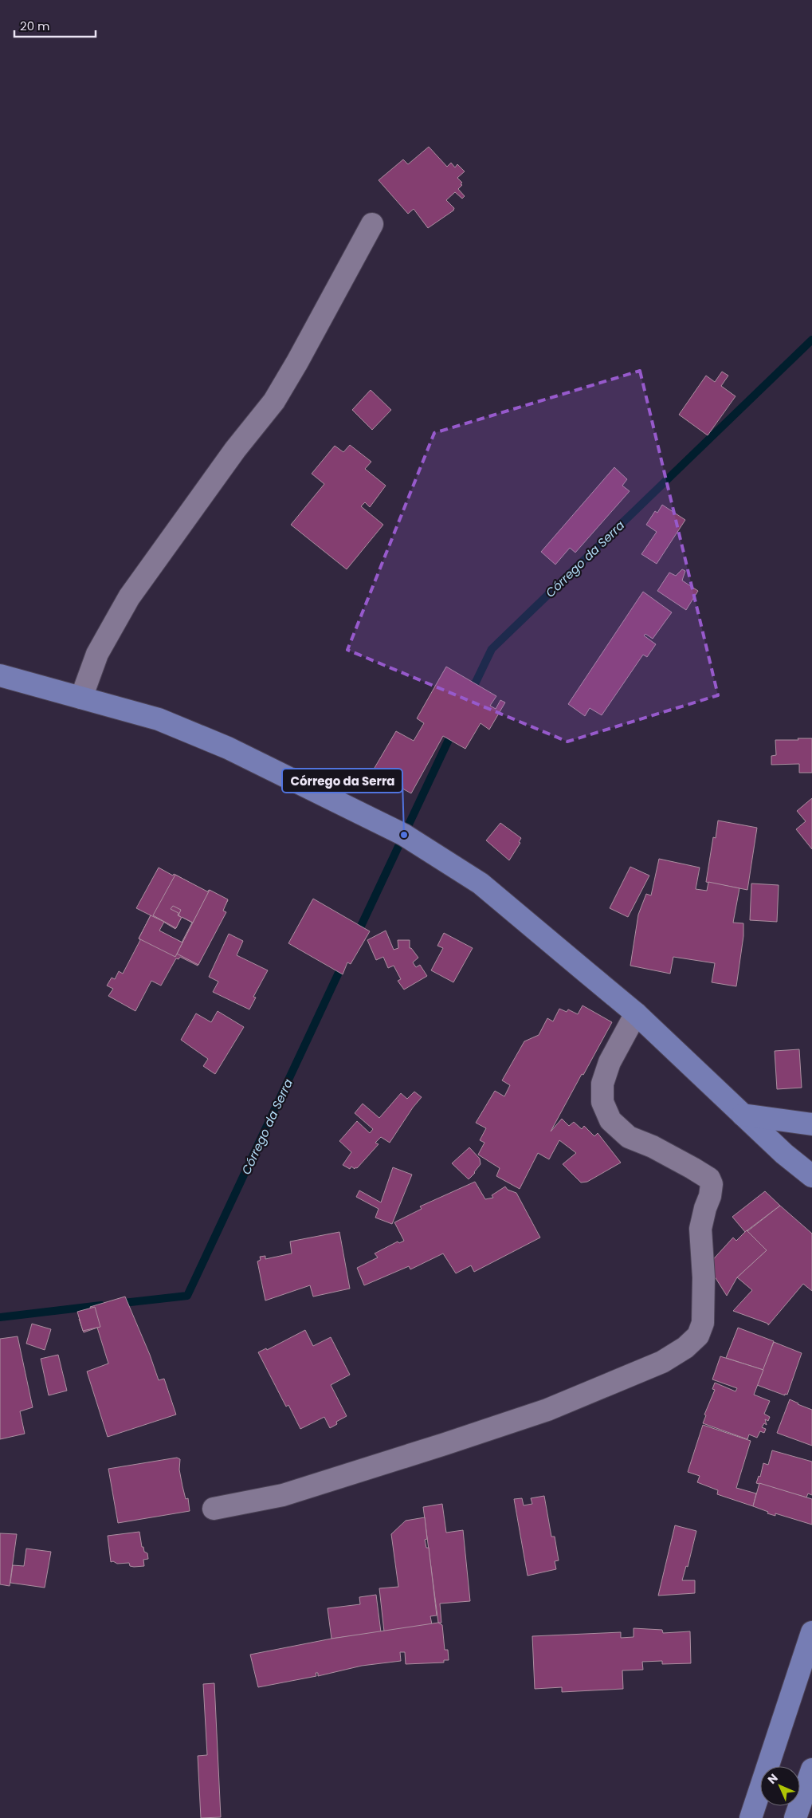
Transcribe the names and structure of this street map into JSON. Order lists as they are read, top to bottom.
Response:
{
  "water": ["Córrego da Serra"],
  "places": ["Córrego da Serra"],
  "scale_bar": "20 m",
  "north": "top left"
}
